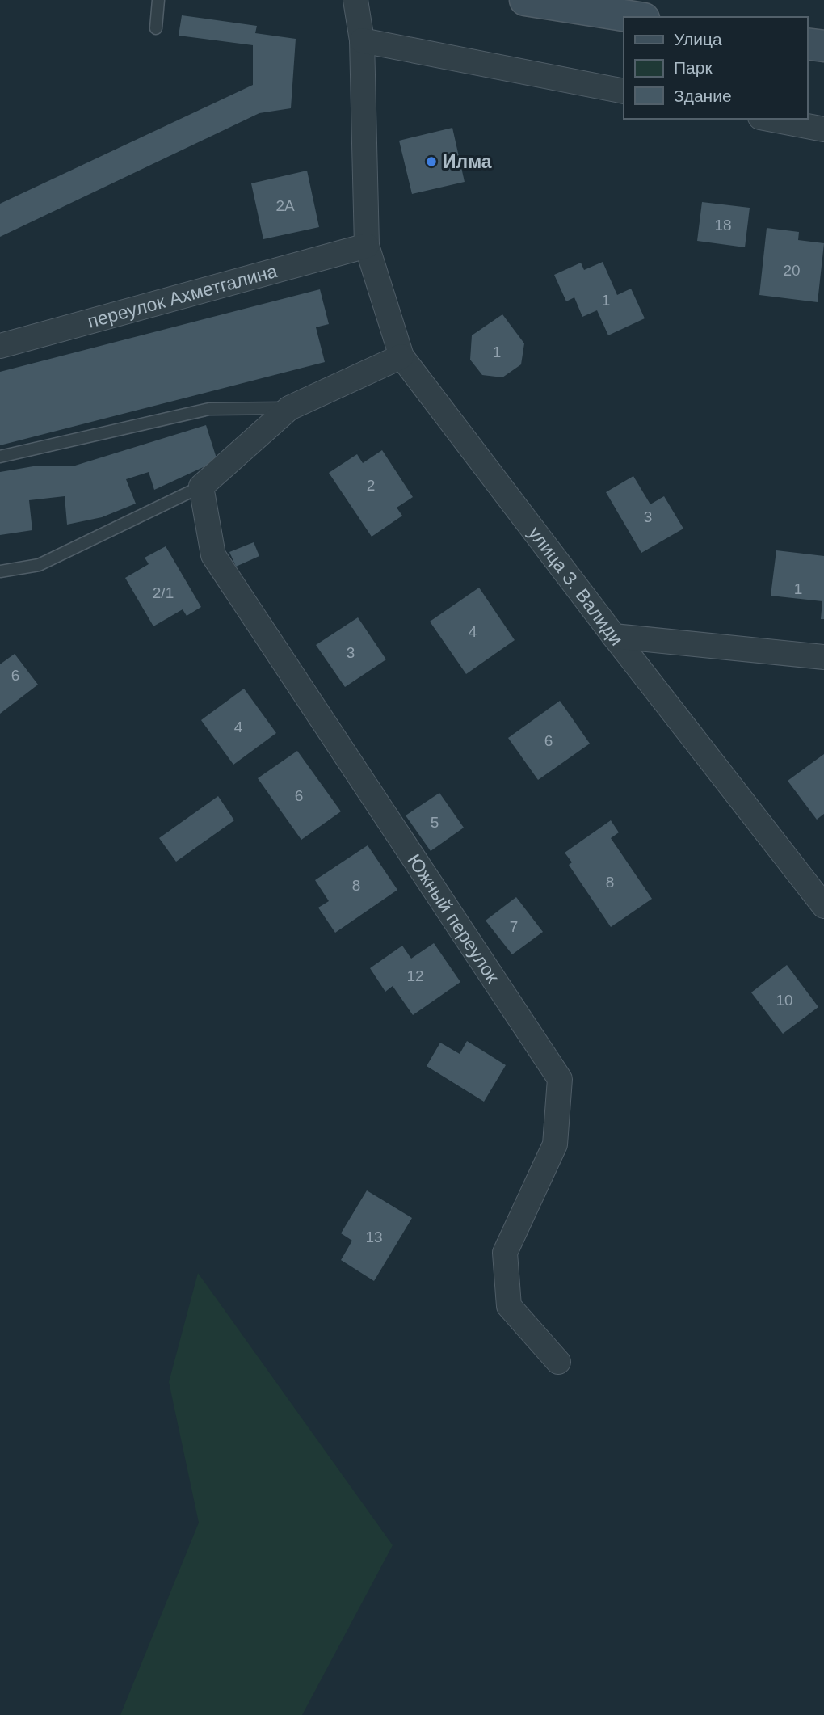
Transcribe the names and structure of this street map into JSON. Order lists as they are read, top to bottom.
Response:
{
  "streets": {
    "street": ["переулок Ахметгалина", "улица З. Валиди", "Южный переулок"]
  },
  "crossings": [
    ["переулок Ахметгалина", "улица З. Валиди"]
  ],
  "places": ["Илма"],
  "house_numbers": [
    "2А",
    "18",
    "20",
    "1",
    "1",
    "2",
    "3",
    "1",
    "2/1",
    "4",
    "3",
    "6",
    "4",
    "6",
    "6",
    "5",
    "8",
    "8",
    "7",
    "12",
    "10",
    "13"
  ],
  "legend": ["Улица", "Парк", "Здание"]
}
